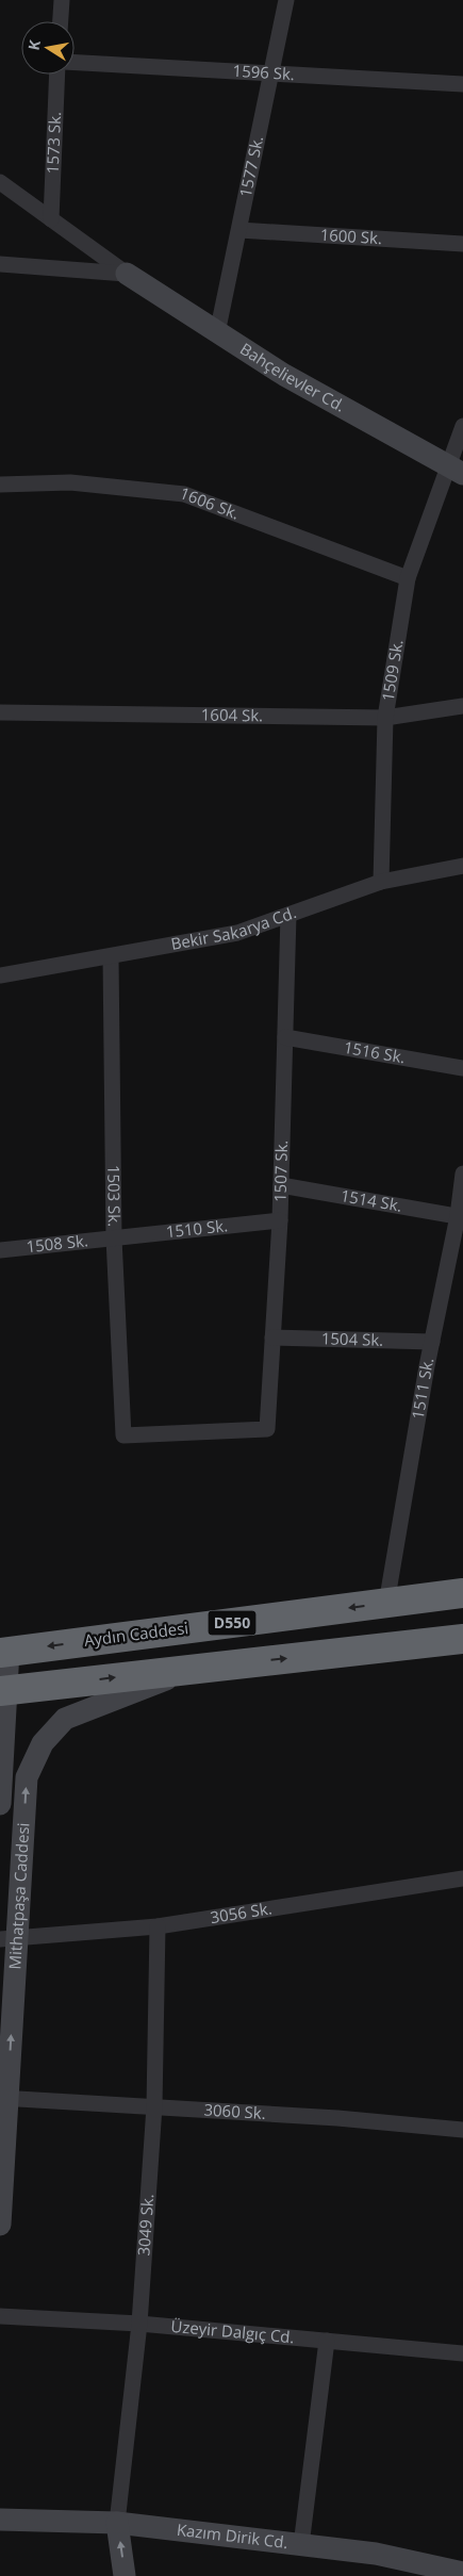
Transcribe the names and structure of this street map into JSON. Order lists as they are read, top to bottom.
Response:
{
  "streets": {
    "highway": ["D550", "Aydın Caddesi"],
    "main road": ["Bahçelievler Cd.", "Mithatpaşa Caddesi", "Kazım Dirik Cd."],
    "street": [
      "1596 Sk.",
      "1573 Sk.",
      "1577 Sk.",
      "1600 Sk.",
      "1606 Sk.",
      "1509 Sk.",
      "1604 Sk.",
      "Bekir Sakarya Cd.",
      "1516 Sk.",
      "1507 Sk.",
      "1503 Sk.",
      "1514 Sk.",
      "1510 Sk.",
      "1508 Sk.",
      "1504 Sk.",
      "1511 Sk.",
      "3056 Sk.",
      "3060 Sk.",
      "3049 Sk.",
      "Üzeyir Dalgıç Cd."
    ]
  },
  "crossings": [
    ["1596 Sk.", "1577 Sk."],
    ["1577 Sk.", "1600 Sk."],
    ["1577 Sk.", "Bahçelievler Cd."],
    ["Bahçelievler Cd.", "1509 Sk."],
    ["1606 Sk.", "1509 Sk."],
    ["1509 Sk.", "1604 Sk."],
    ["1509 Sk.", "Bekir Sakarya Cd."],
    ["Bekir Sakarya Cd.", "1507 Sk."],
    ["Bekir Sakarya Cd.", "1503 Sk."],
    ["1516 Sk.", "1507 Sk."],
    ["1507 Sk.", "1503 Sk."],
    ["1507 Sk.", "1514 Sk."],
    ["1507 Sk.", "1510 Sk."],
    ["1507 Sk.", "1504 Sk."],
    ["1503 Sk.", "1510 Sk."],
    ["1503 Sk.", "1508 Sk."],
    ["1514 Sk.", "1511 Sk."],
    ["1510 Sk.", "1508 Sk."],
    ["1504 Sk.", "1511 Sk."],
    ["1511 Sk.", "Aydın Caddesi"],
    ["Aydın Caddesi", "Mithatpaşa Caddesi"],
    ["Mithatpaşa Caddesi", "3056 Sk."],
    ["Mithatpaşa Caddesi", "3060 Sk."],
    ["3056 Sk.", "3049 Sk."],
    ["3060 Sk.", "3049 Sk."],
    ["3049 Sk.", "Üzeyir Dalgıç Cd."],
    ["3049 Sk.", "Kazım Dirik Cd."]
  ],
  "one_way": ["Mithatpaşa Caddesi"],
  "north": "left"
}
